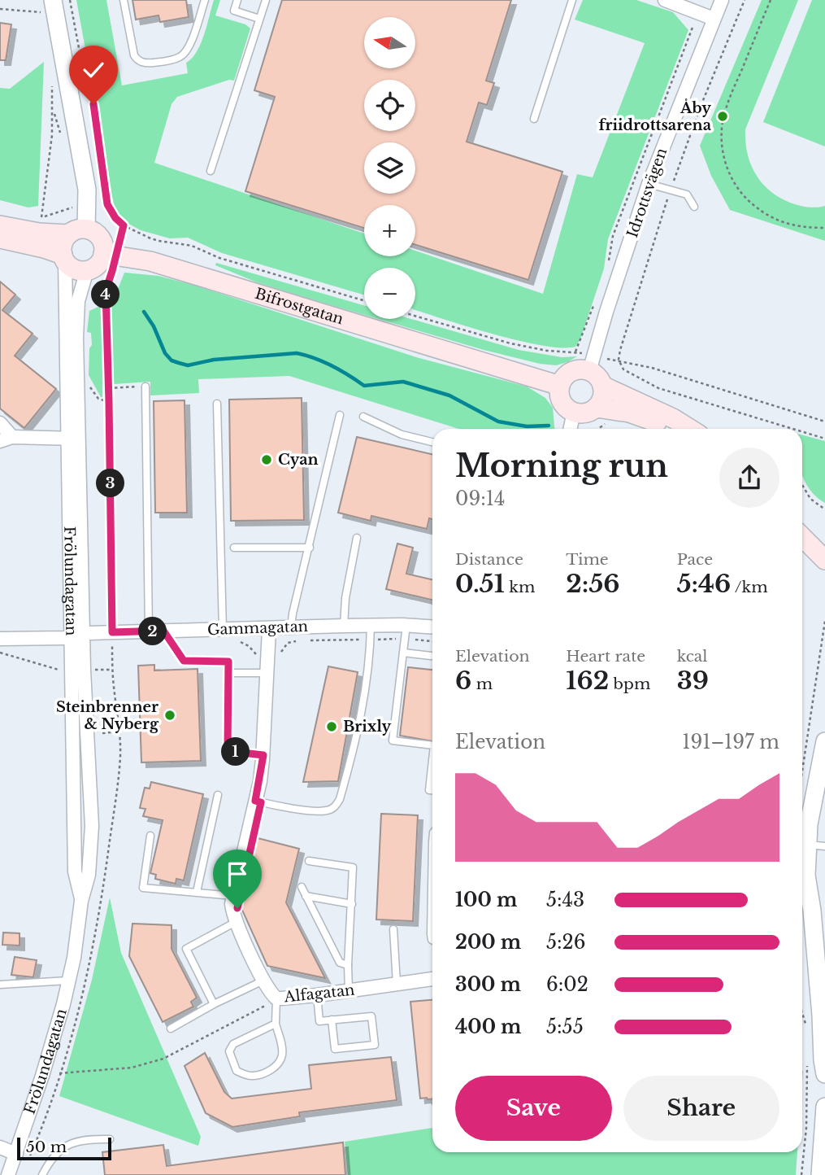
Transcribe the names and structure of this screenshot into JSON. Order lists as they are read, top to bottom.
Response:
{
  "streets": {
    "main road": ["Bifrostgatan"],
    "street": [
      "Idrottsvägen",
      "Frölundagatan",
      "Gammagatan",
      "Alfagatan"
    ]
  },
  "crossings": [
    ["Idrottsvägen", "Bifrostgatan"],
    ["Bifrostgatan", "Frölundagatan"],
    ["Frölundagatan", "Gammagatan"],
    ["Gammagatan", "Alfagatan"]
  ],
  "places": [
    "Åby friidrottsarena",
    "Cyan",
    "Steinbrenner & Nyberg",
    "Brixly"
  ],
  "scale_bar": "50 m",
  "north": "left",
  "page": {
    "map_buttons": ["+", "−"],
    "pins": [
      "4",
      "3",
      "2",
      "1"
    ],
    "heading": ["Morning run", "09:14"],
    "stats": [
      ["Distance", "0.51 km"],
      ["Time", "2:56"],
      ["Pace", "5:46 /km"],
      ["Elevation", "6 m"],
      ["Heart rate", "162 bpm"],
      ["kcal", "39"]
    ],
    "chart": ["Elevation", "191–197 m"],
    "list": [
      {
        "name": "100 m",
        "note": "5:43"
      },
      {
        "name": "200 m",
        "note": "5:26"
      },
      {
        "name": "300 m",
        "note": "6:02"
      },
      {
        "name": "400 m",
        "note": "5:55"
      }
    ],
    "buttons": ["Save", "Share"],
    "scale": "50 m"
  }
}
